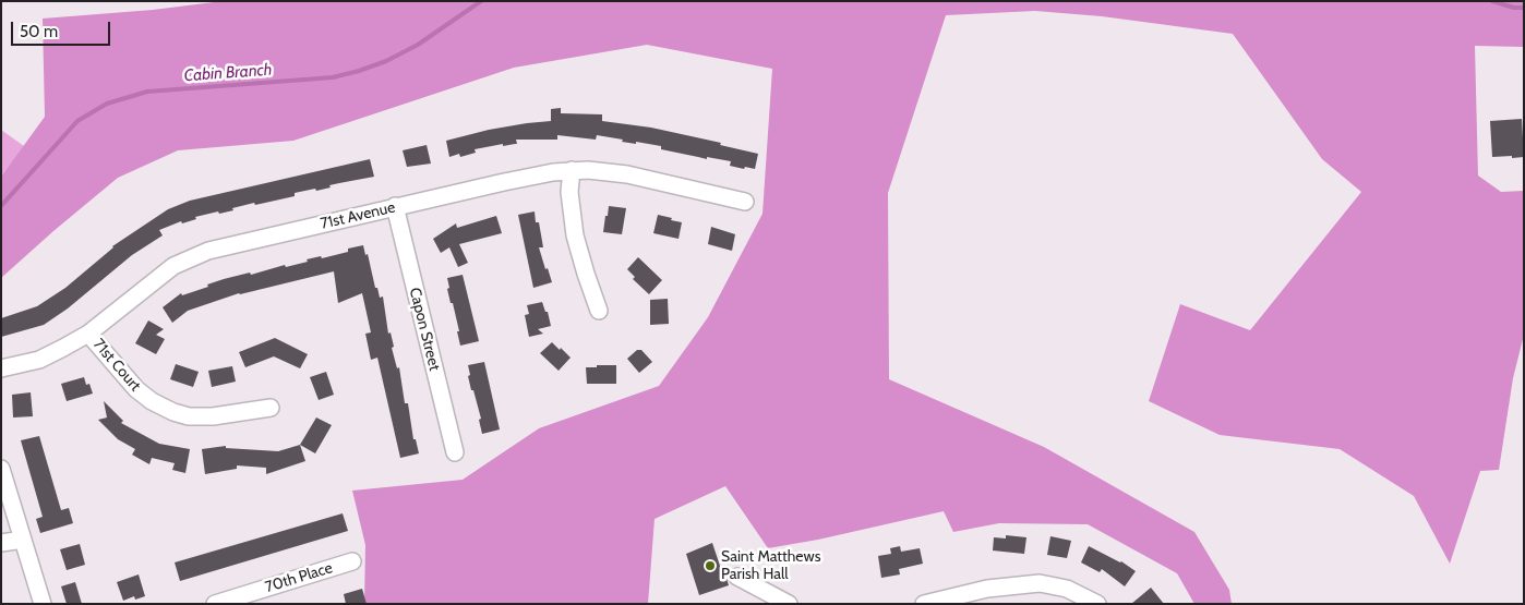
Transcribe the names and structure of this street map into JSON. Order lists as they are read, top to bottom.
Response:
{
  "streets": {
    "street": [
      "71st Avenue",
      "Capon Street",
      "71st Court",
      "70th Place"
    ]
  },
  "crossings": [
    ["71st Avenue", "Capon Street"],
    ["71st Avenue", "71st Court"]
  ],
  "water": ["Cabin Branch"],
  "places": ["Saint Matthews Parish Hall"],
  "scale_bar": "50 m"
}
